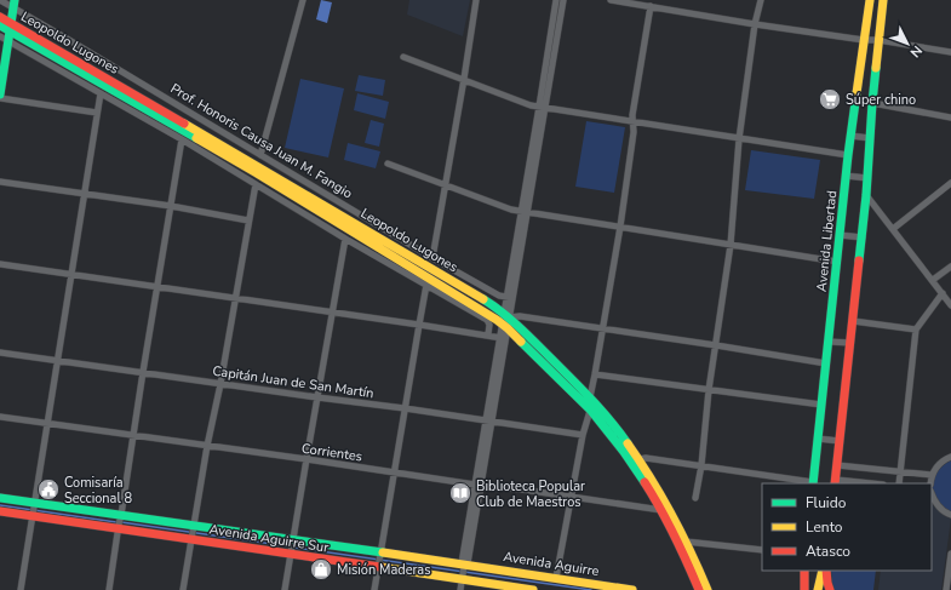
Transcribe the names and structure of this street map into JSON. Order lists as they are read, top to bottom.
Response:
{
  "streets": {
    "main road": [
      "Leopoldo Lugones",
      "Avenida Libertad",
      "Avenida Aguirre Sur",
      "Avenida Aguirre"
    ],
    "street": ["Prof. Honoris Causa Juan M. Fangio", "Capitán Juan de San Martín", "Corrientes"]
  },
  "crossings": [
    ["Leopoldo Lugones", "Corrientes"],
    ["Avenida Aguirre Sur", "Avenida Aguirre"]
  ],
  "places": {
    "supermarket": ["Súper chino"],
    "public building": ["Comisaría Seccional 8"],
    "library": ["Biblioteca Popular Club de Maestros"],
    "shop": ["Misión Maderas"]
  },
  "legend": ["Fluido", "Lento", "Atasco"],
  "north": "bottom right"
}
